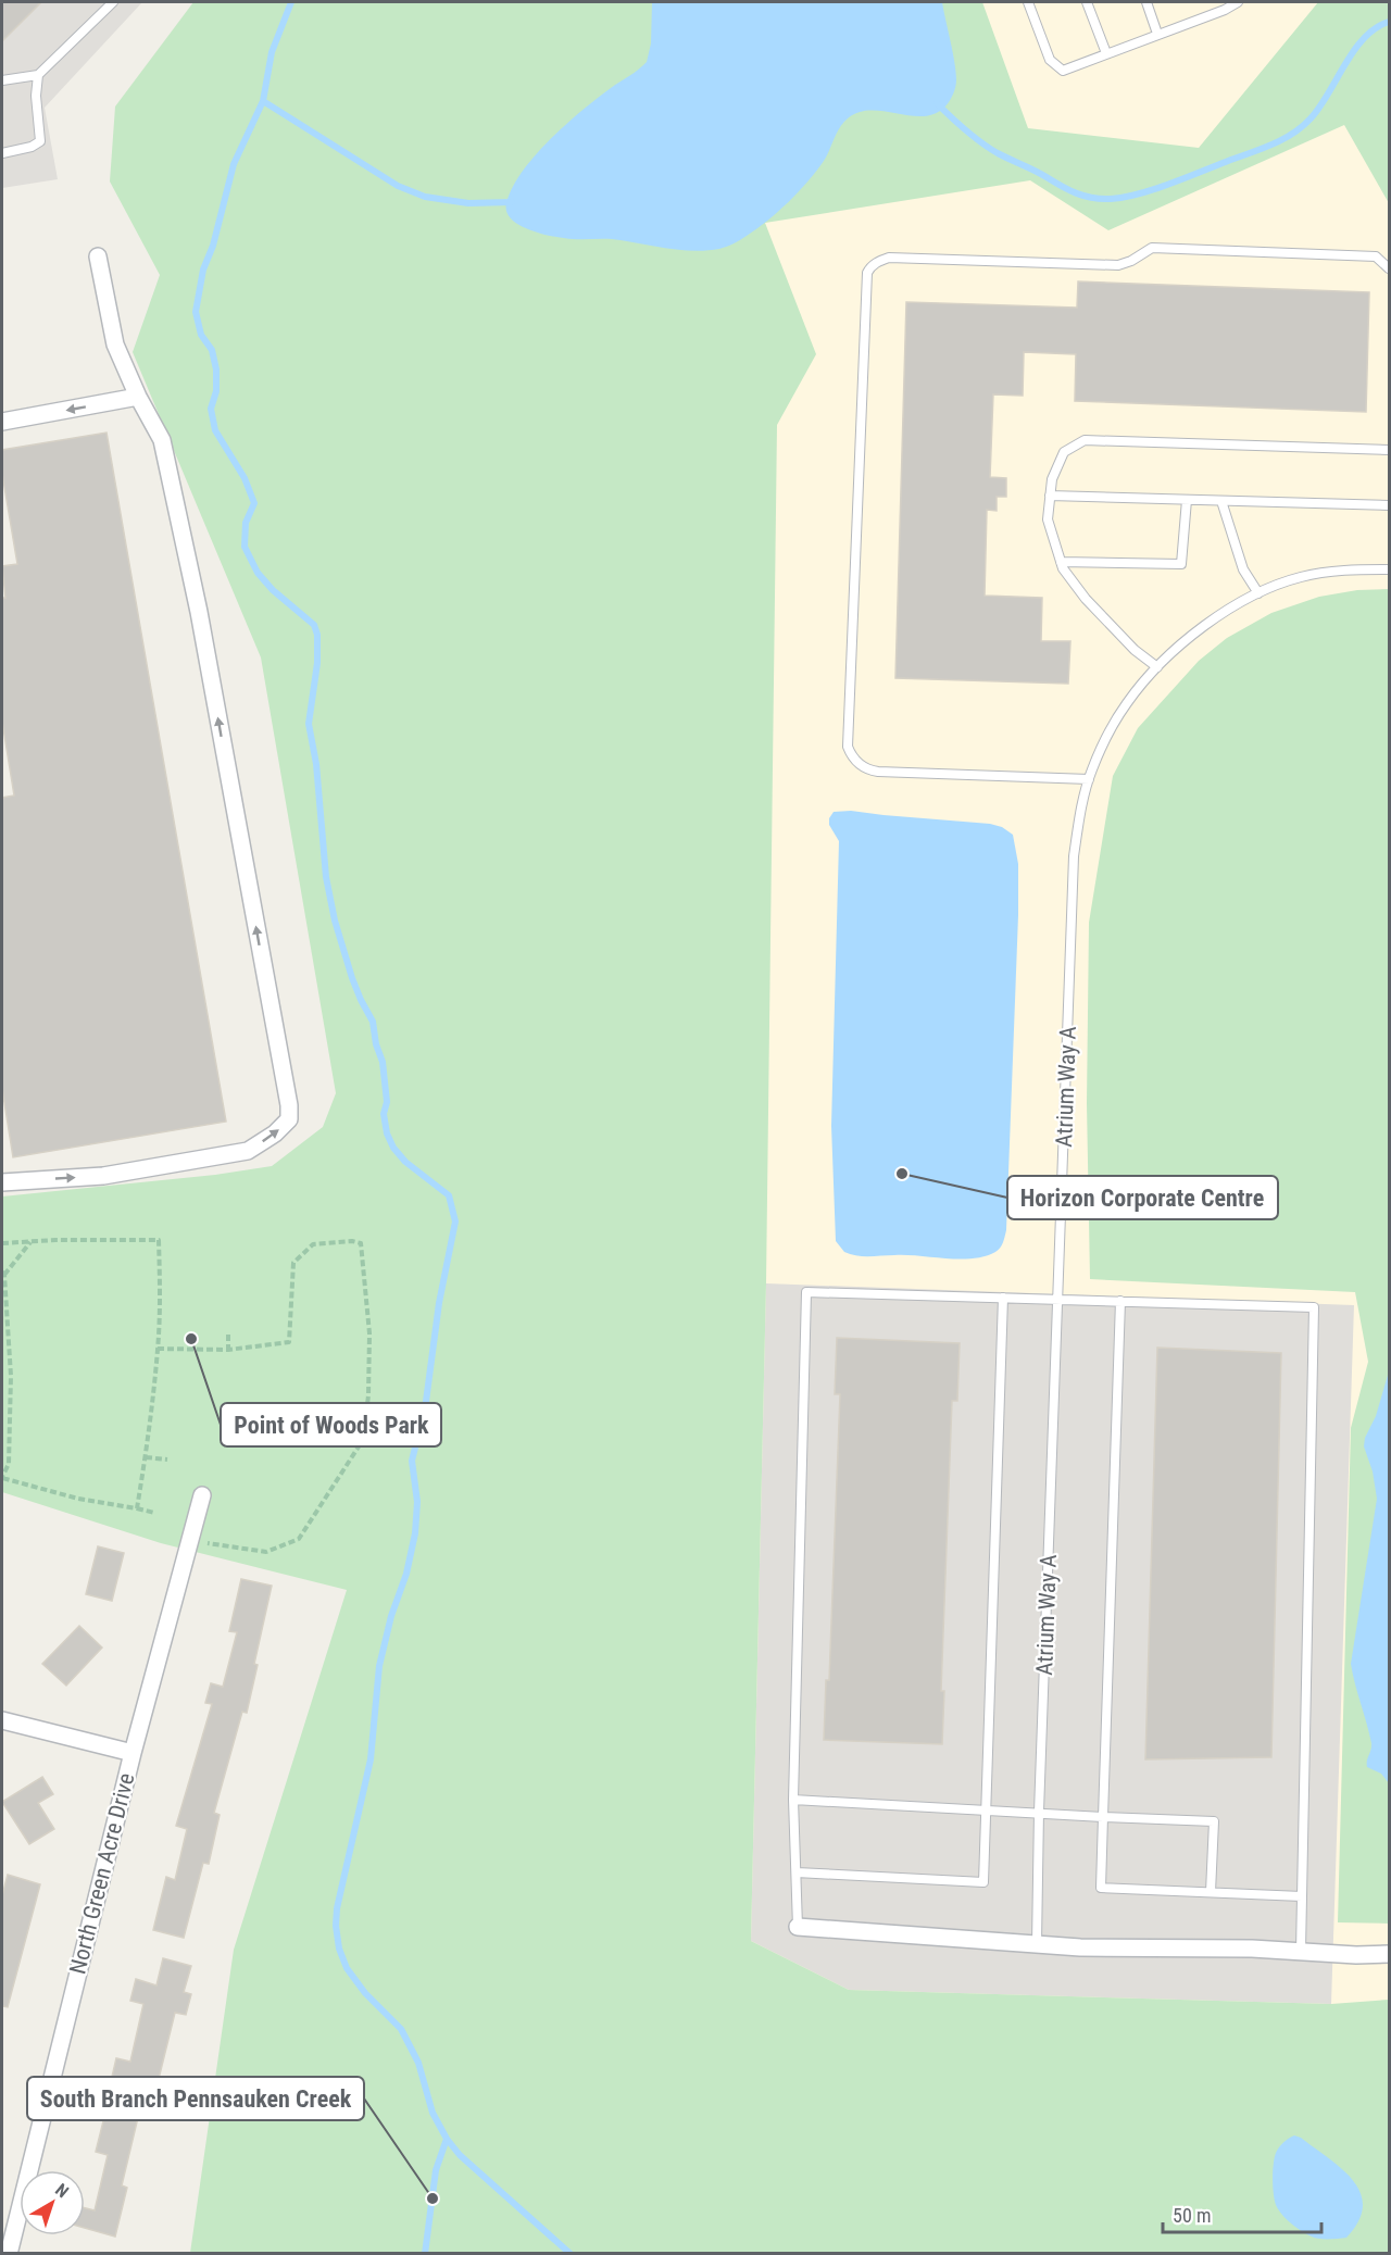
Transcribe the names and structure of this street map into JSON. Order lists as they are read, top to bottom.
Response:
{
  "streets": {
    "street": ["North Green Acre Drive"],
    "lane": ["Atrium Way A"]
  },
  "places": ["Horizon Corporate Centre", "Point of Woods Park", "South Branch Pennsauken Creek"],
  "scale_bar": "50 m",
  "north": "top right"
}
